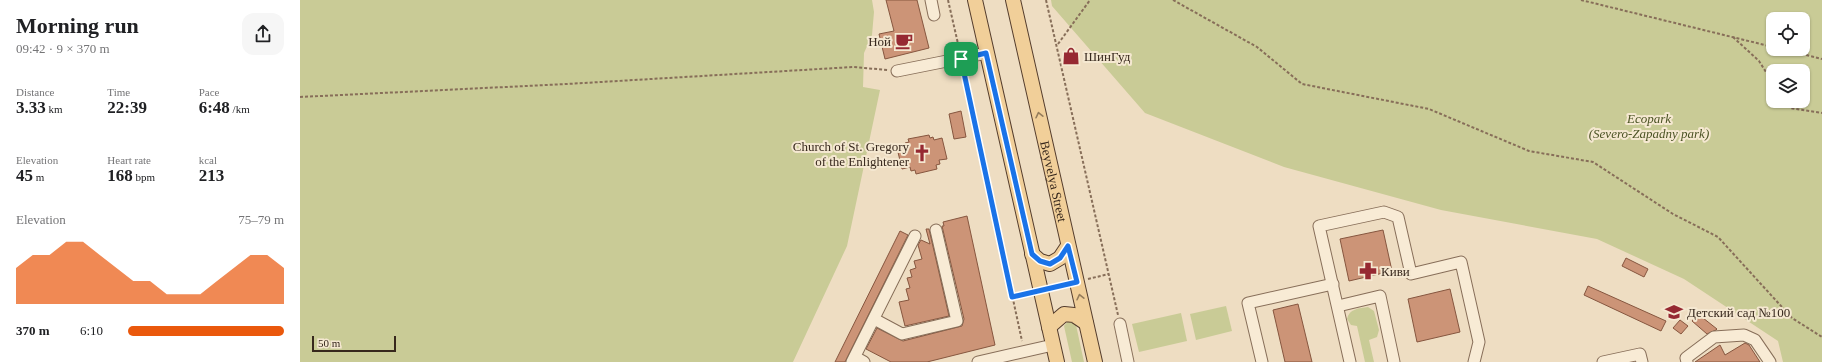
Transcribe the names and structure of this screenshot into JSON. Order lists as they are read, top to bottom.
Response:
{
  "streets": {
    "main road": ["Beyvelya Street"]
  },
  "parks": ["Ecopark (Severo-Zapadny park)"],
  "places": {
    "cafe": ["Ной"],
    "shop": ["ШинГуд"],
    "church": ["Church of St. Gregory of the Enlightener"],
    "pharmacy": ["Киви"],
    "school or university": ["Детский сад №100"]
  },
  "scale_bar": "50 m",
  "page": {
    "heading": ["Morning run", "09:42 · 9 × 370 m"],
    "stats": [
      ["Distance", "3.33 km"],
      ["Time", "22:39"],
      ["Pace", "6:48 /km"],
      ["Elevation", "45 m"],
      ["Heart rate", "168 bpm"],
      ["kcal", "213"]
    ],
    "chart": ["Elevation", "75–79 m"],
    "list": [
      {
        "name": "370 m",
        "note": "6:10"
      }
    ],
    "scale": "50 m"
  }
}
